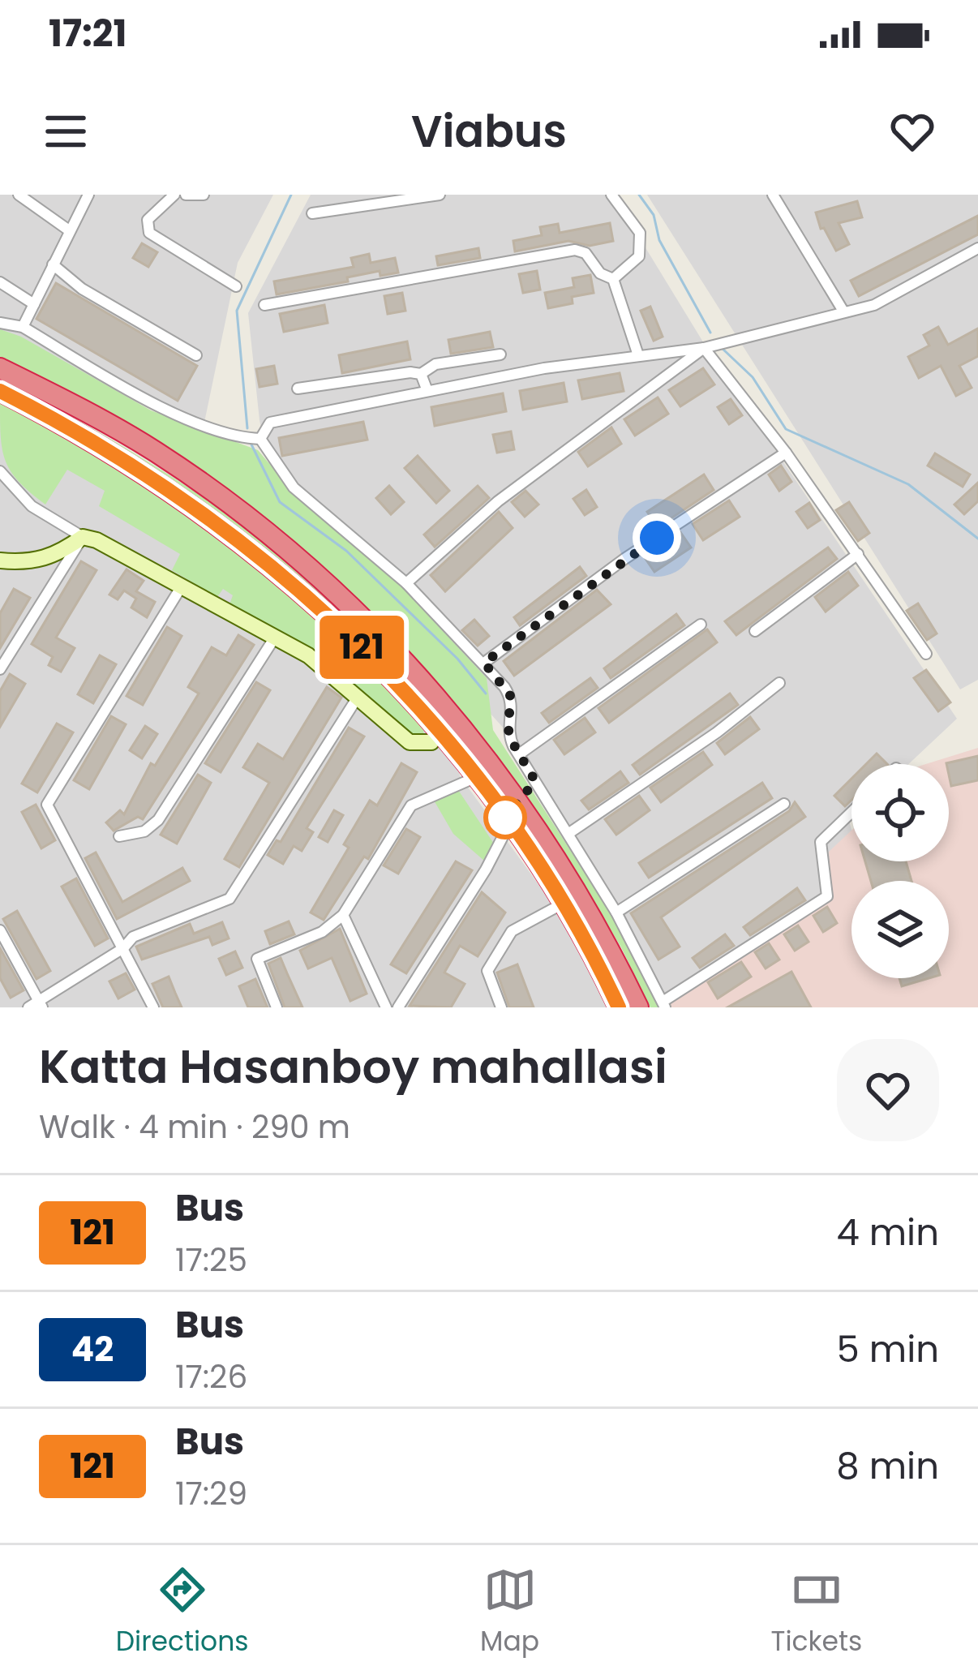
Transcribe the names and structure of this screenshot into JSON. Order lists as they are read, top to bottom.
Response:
{
  "lines": ["bus line 121"],
  "page": {
    "status": "17:21",
    "header": "Viabus",
    "on_map": "121",
    "heading": ["Katta Hasanboy mahallasi", "Walk · 4 min · 290 m"],
    "list": [
      {
        "mark": "121",
        "name": "Bus",
        "note": "17:25",
        "value": "4 min"
      },
      {
        "mark": "42",
        "name": "Bus",
        "note": "17:26",
        "value": "5 min"
      },
      {
        "mark": "121",
        "name": "Bus",
        "note": "17:29",
        "value": "8 min"
      }
    ],
    "tabs": ["Directions", "Map", "Tickets"]
  }
}
